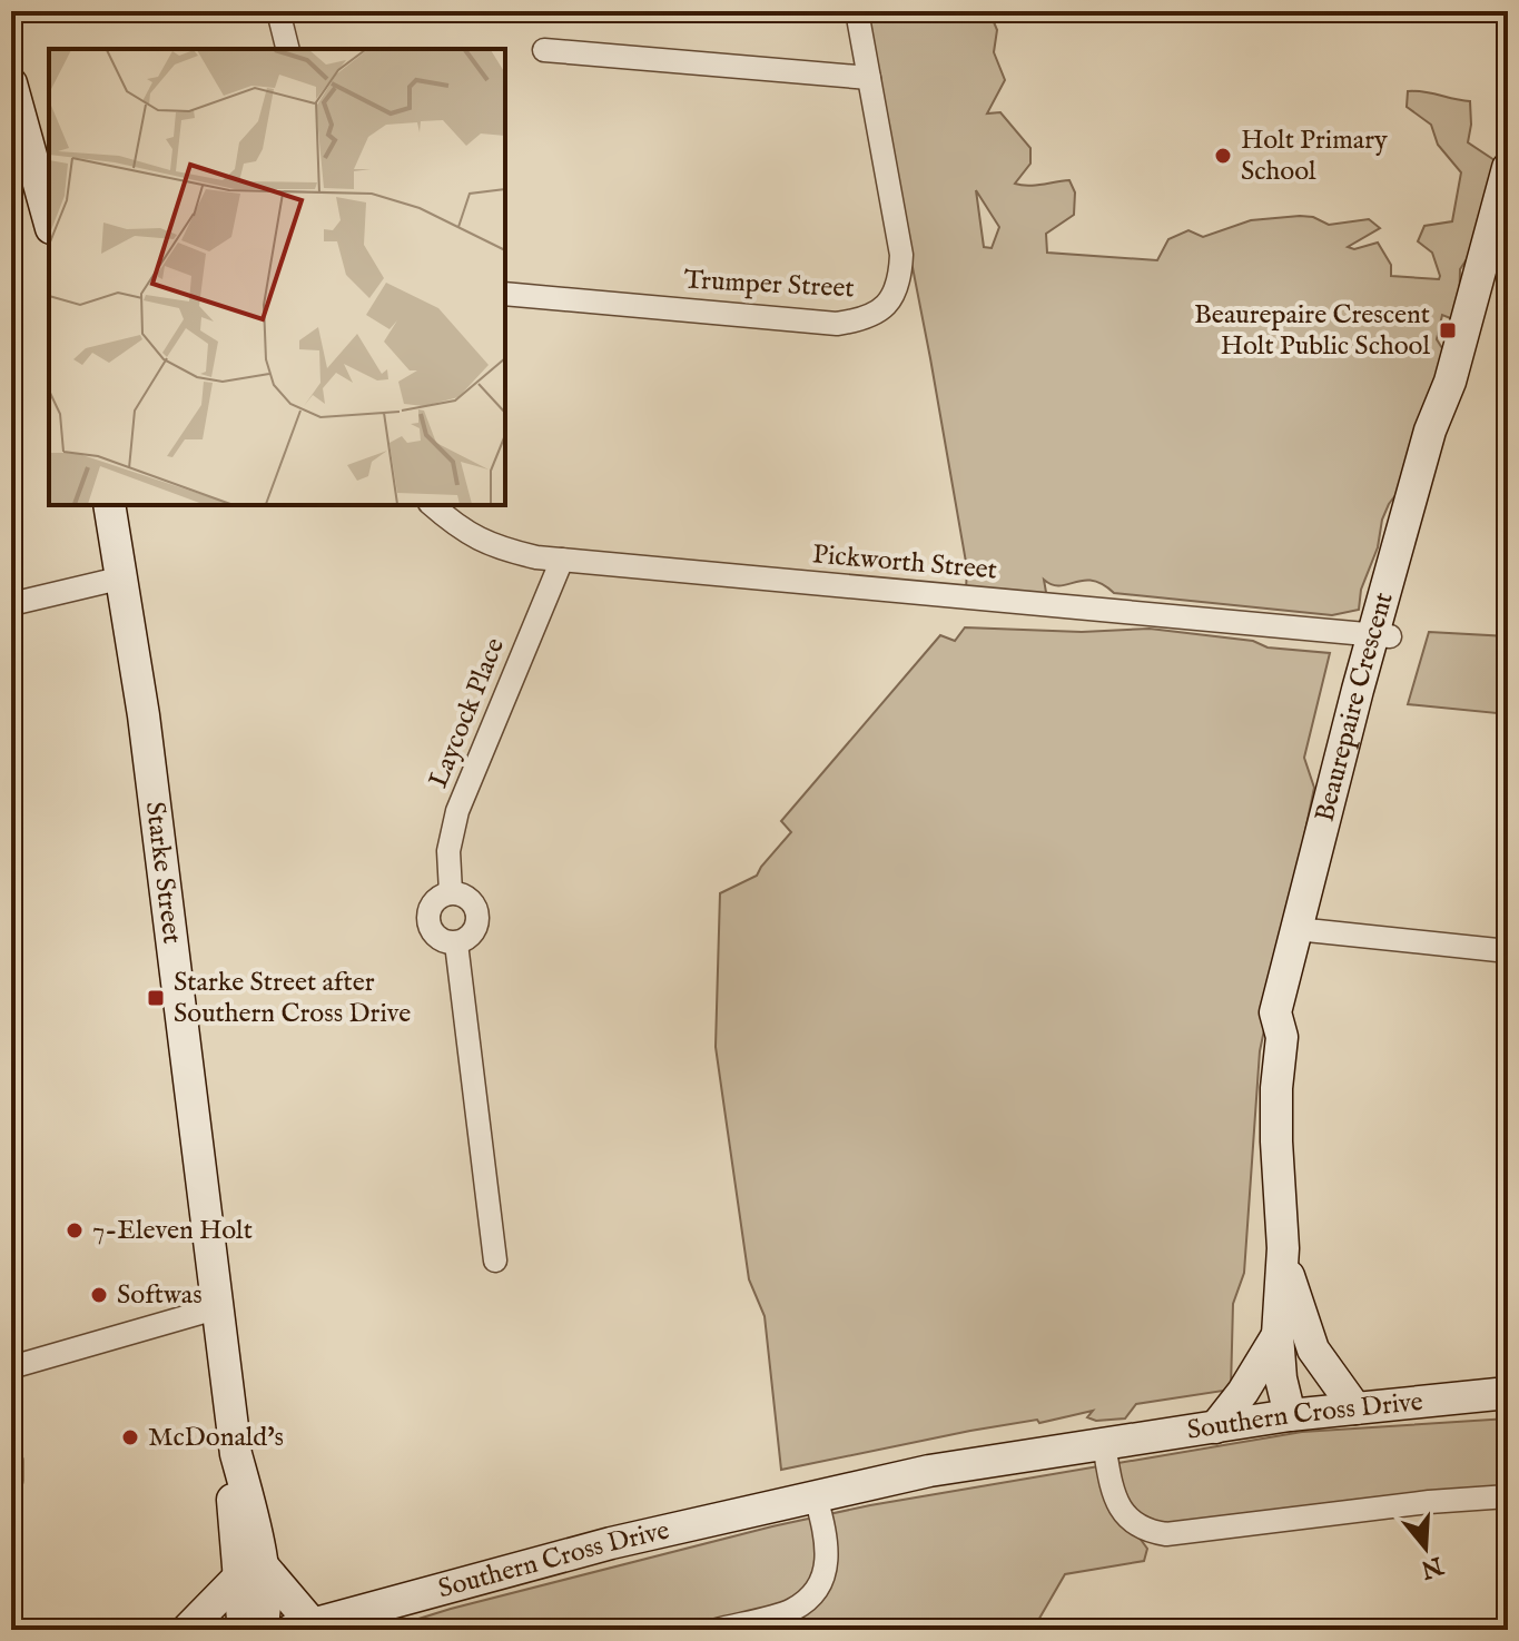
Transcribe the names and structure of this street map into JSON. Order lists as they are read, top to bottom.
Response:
{
  "streets": {
    "street": [
      "Trumper Street",
      "Pickworth Street",
      "Beaurepaire Crescent",
      "Laycock Place",
      "Starke Street",
      "Southern Cross Drive"
    ]
  },
  "crossings": [
    ["Pickworth Street", "Beaurepaire Crescent"],
    ["Pickworth Street", "Laycock Place"],
    ["Beaurepaire Crescent", "Southern Cross Drive"]
  ],
  "places": {
    "other": [
      "Holt Primary School",
      "7-Eleven Holt",
      "Softwas",
      "McDonald's"
    ],
    "transit": ["Beaurepaire Crescent Holt Public School", "Starke Street after Southern Cross Drive"]
  },
  "north": "bottom"
}
